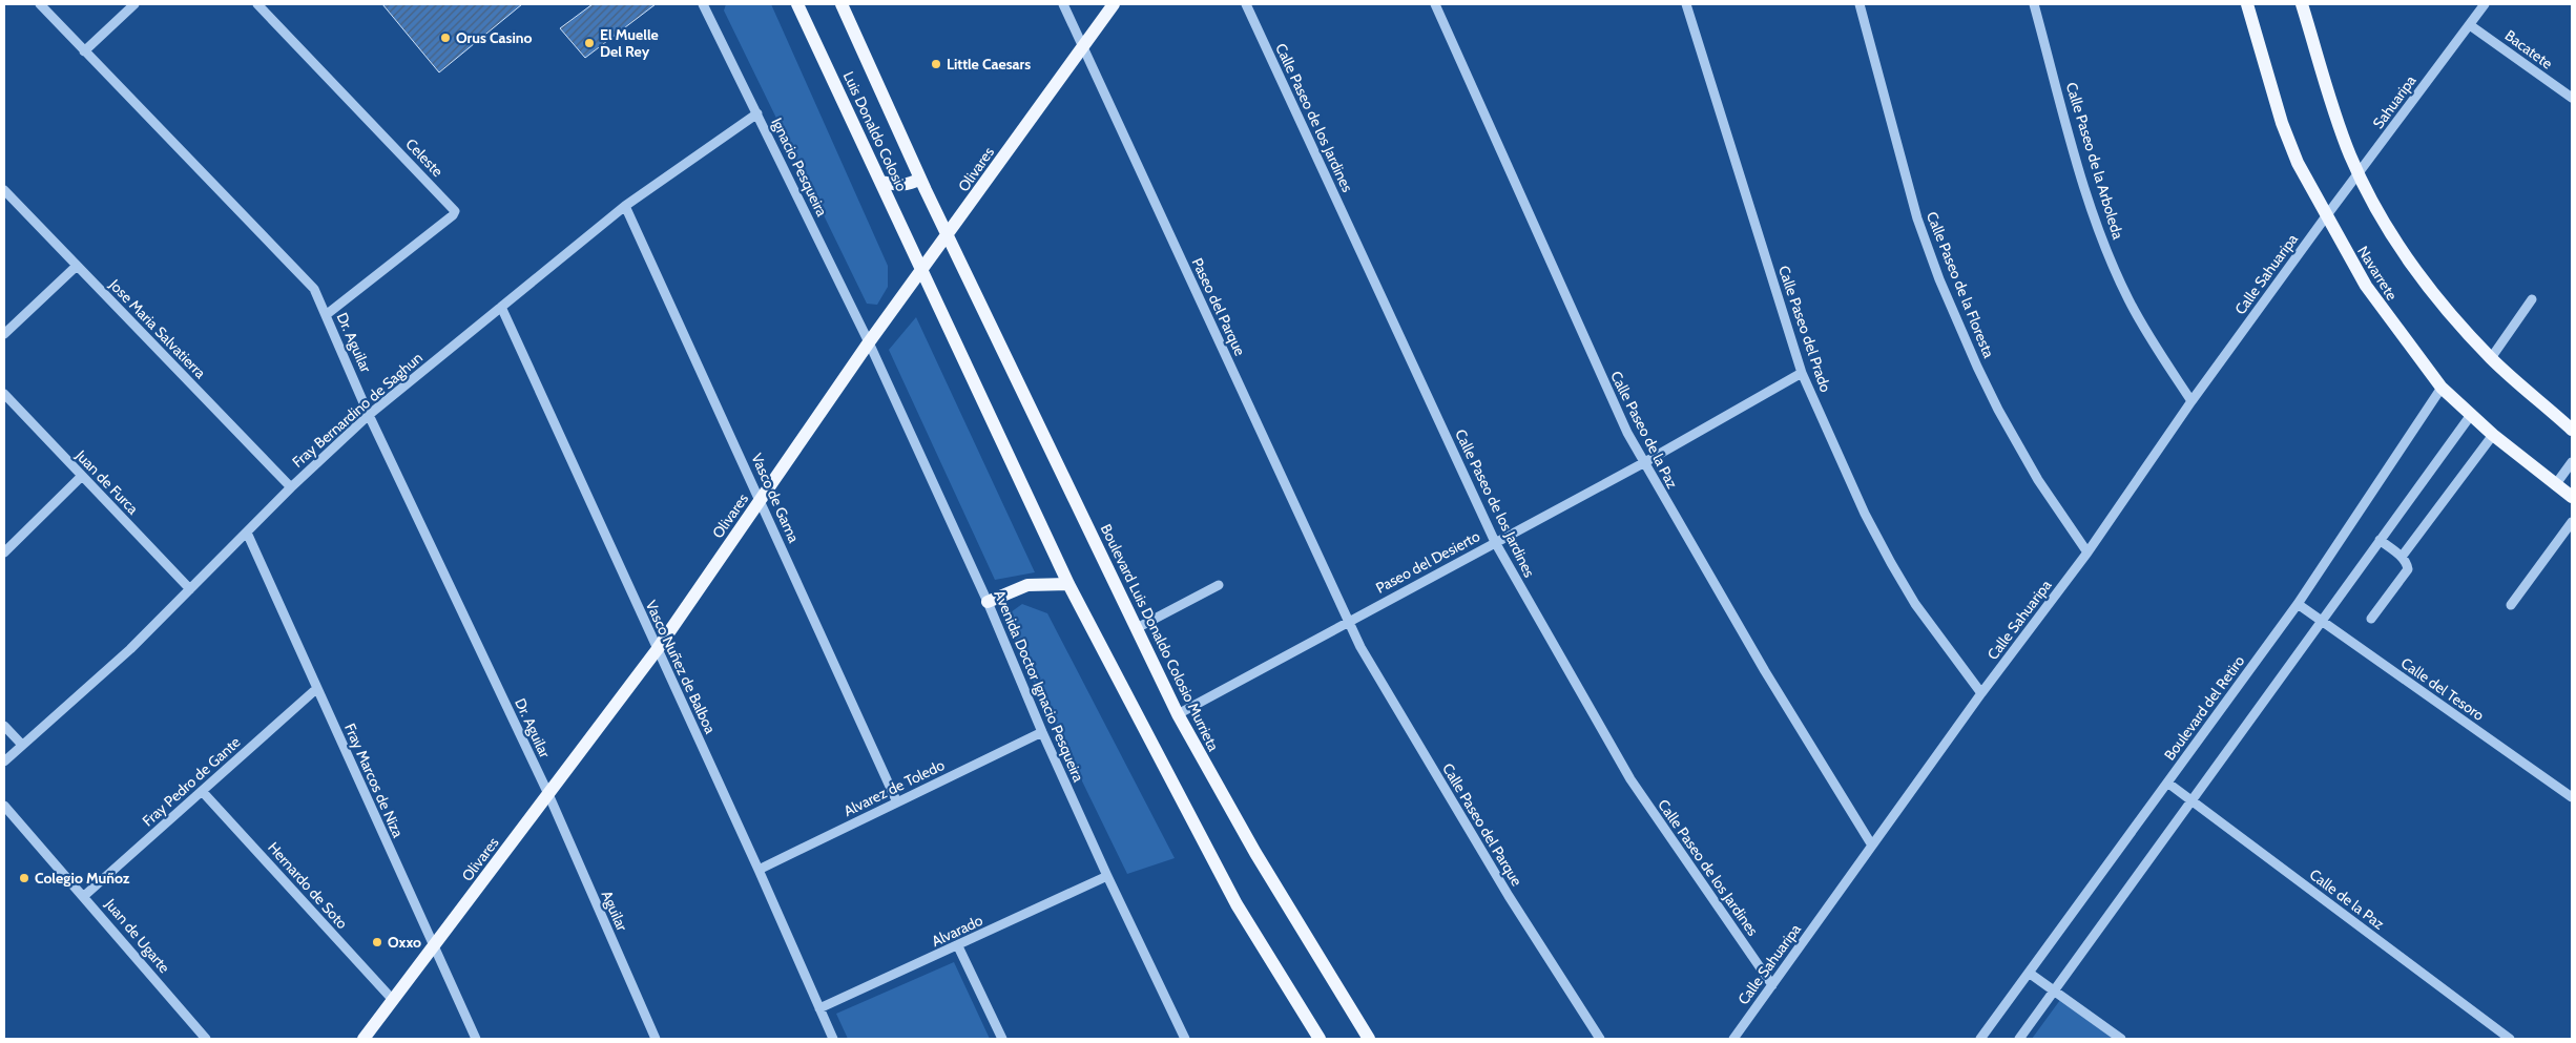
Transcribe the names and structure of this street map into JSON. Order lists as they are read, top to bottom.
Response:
{
  "streets": {
    "main road": [
      "Luis Donaldo Colosio",
      "Olivares",
      "Navarrete",
      "Boulevard Luis Donaldo Colosio Murrieta"
    ],
    "street": [
      "Bacatete",
      "Sahuaripa",
      "Calle Paseo de los Jardines",
      "Celeste",
      "Calle Paseo de la Arboleda",
      "Ignacio Pesqueira",
      "Calle Sahuaripa",
      "Calle Paseo de la Floresta",
      "Paseo del Parque",
      "Jose Maria Salvatierra",
      "Calle Paseo del Prado",
      "Dr. Aguilar",
      "Fray Bernardino de Saghun",
      "Calle Paseo de la Paz",
      "Juan de Furca",
      "Vasco de Gama",
      "Paseo del Desierto",
      "Vasco Nuñez de Balboa",
      "Avenida Doctor Ignacio Pesqueira",
      "Calle del Tesoro",
      "Boulevard del Retiro",
      "Fray Marcos de Niza",
      "Fray Pedro de Gante",
      "Alvarez de Toledo",
      "Calle Paseo del Parque",
      "Hernardo de Soto",
      "Calle de la Paz",
      "Aguilar",
      "Alvarado",
      "Juan de Ugarte"
    ]
  },
  "crossings": [
    ["Bacatete", "Sahuaripa"],
    ["Sahuaripa", "Navarrete"],
    ["Sahuaripa", "Calle Sahuaripa"],
    ["Calle Paseo de los Jardines", "Calle Sahuaripa"],
    ["Calle Paseo de los Jardines", "Paseo del Desierto"],
    ["Luis Donaldo Colosio", "Olivares"],
    ["Luis Donaldo Colosio", "Boulevard Luis Donaldo Colosio Murrieta"],
    ["Celeste", "Dr. Aguilar"],
    ["Calle Paseo de la Arboleda", "Calle Sahuaripa"],
    ["Ignacio Pesqueira", "Olivares"],
    ["Ignacio Pesqueira", "Fray Bernardino de Saghun"],
    ["Ignacio Pesqueira", "Avenida Doctor Ignacio Pesqueira"],
    ["Olivares", "Paseo del Parque"],
    ["Olivares", "Dr. Aguilar"],
    ["Olivares", "Vasco de Gama"],
    ["Olivares", "Boulevard Luis Donaldo Colosio Murrieta"],
    ["Olivares", "Vasco Nuñez de Balboa"],
    ["Olivares", "Avenida Doctor Ignacio Pesqueira"],
    ["Olivares", "Fray Marcos de Niza"],
    ["Olivares", "Hernardo de Soto"],
    ["Olivares", "Aguilar"],
    ["Navarrete", "Calle Sahuaripa"],
    ["Navarrete", "Boulevard del Retiro"],
    ["Calle Sahuaripa", "Calle Paseo de la Floresta"],
    ["Calle Sahuaripa", "Calle Paseo del Prado"],
    ["Calle Sahuaripa", "Calle Paseo de la Paz"],
    ["Paseo del Parque", "Paseo del Desierto"],
    ["Paseo del Parque", "Calle Paseo del Parque"],
    ["Jose Maria Salvatierra", "Fray Bernardino de Saghun"],
    ["Calle Paseo del Prado", "Paseo del Desierto"],
    ["Dr. Aguilar", "Fray Bernardino de Saghun"],
    ["Dr. Aguilar", "Aguilar"],
    ["Fray Bernardino de Saghun", "Juan de Furca"],
    ["Fray Bernardino de Saghun", "Vasco de Gama"],
    ["Fray Bernardino de Saghun", "Vasco Nuñez de Balboa"],
    ["Fray Bernardino de Saghun", "Fray Marcos de Niza"],
    ["Calle Paseo de la Paz", "Paseo del Desierto"],
    ["Vasco de Gama", "Alvarez de Toledo"],
    ["Paseo del Desierto", "Boulevard Luis Donaldo Colosio Murrieta"],
    ["Paseo del Desierto", "Calle Paseo del Parque"],
    ["Vasco Nuñez de Balboa", "Alvarez de Toledo"],
    ["Vasco Nuñez de Balboa", "Alvarado"],
    ["Avenida Doctor Ignacio Pesqueira", "Alvarez de Toledo"],
    ["Avenida Doctor Ignacio Pesqueira", "Alvarado"],
    ["Calle del Tesoro", "Boulevard del Retiro"],
    ["Boulevard del Retiro", "Calle de la Paz"],
    ["Fray Marcos de Niza", "Fray Pedro de Gante"],
    ["Fray Pedro de Gante", "Hernardo de Soto"],
    ["Fray Pedro de Gante", "Juan de Ugarte"]
  ],
  "places": [
    "Orus Casino",
    "El Muelle Del Rey",
    "Little Caesars",
    "Colegio Muñoz",
    "Oxxo"
  ]
}
